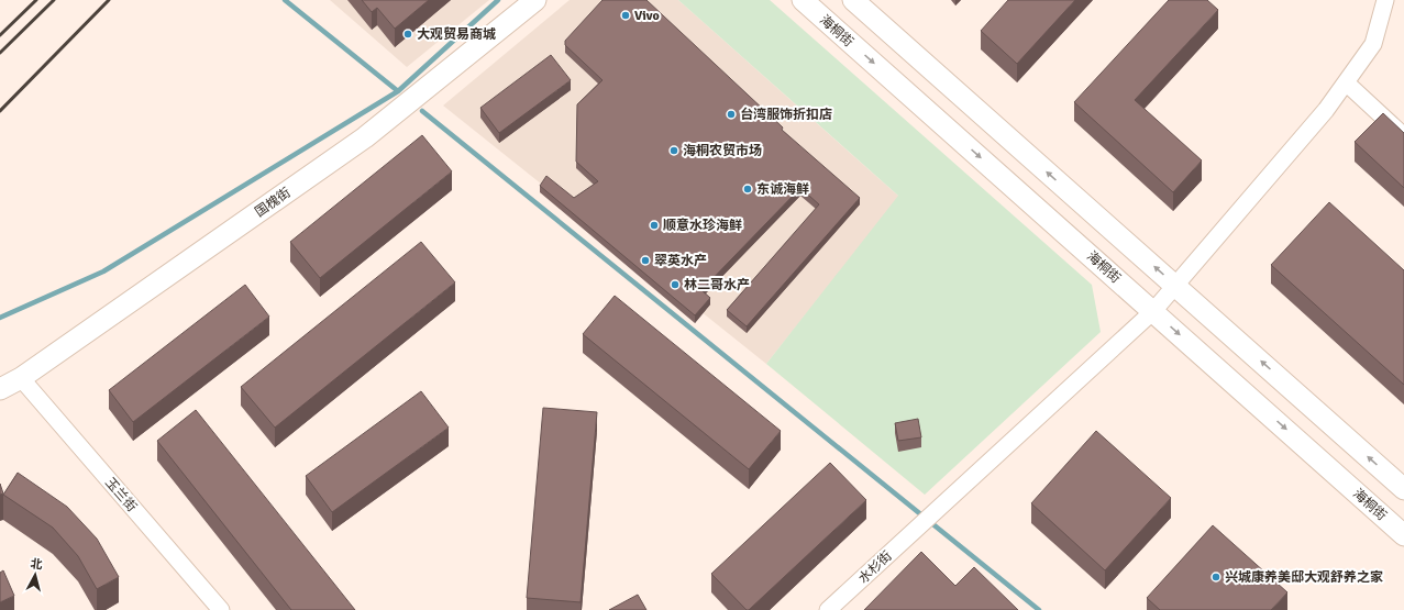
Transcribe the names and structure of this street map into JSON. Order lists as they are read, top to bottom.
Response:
{
  "streets": {
    "street": [
      "海桐街",
      "国槐街",
      "玉兰街",
      "水杉街"
    ]
  },
  "crossings": [
    ["海桐街", "水杉街"],
    ["国槐街", "玉兰街"]
  ],
  "places": [
    "Vivo",
    "大观贸易商城",
    "台湾服饰折扣店",
    "海桐农贸市场",
    "东诚海鲜",
    "顺意水珍海鲜",
    "翠英水产",
    "林二哥水产",
    "兴城康养美邸大观舒养之家"
  ],
  "north": "top"
}
